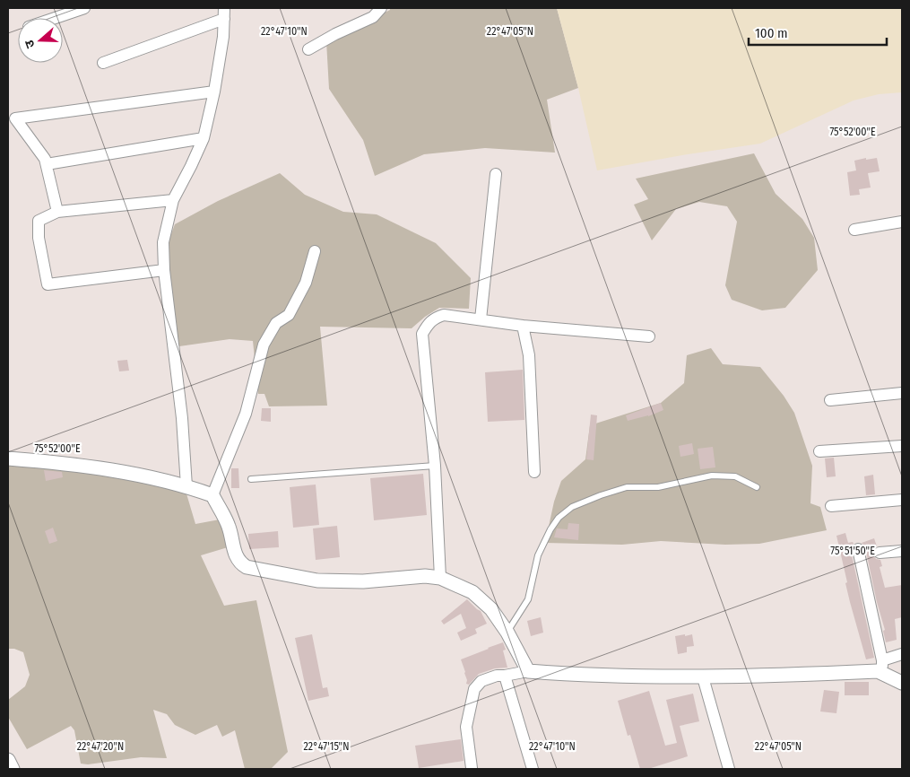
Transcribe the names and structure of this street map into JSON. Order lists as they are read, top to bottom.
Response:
{
  "scale_bar": "100 m",
  "north": "left",
  "coordinates": [
    "22°47'10\"N",
    "22°47'05\"N",
    "75°52'00\"E",
    "75°51'50\"E",
    "22°47'20\"N",
    "22°47'15\"N"
  ]
}
